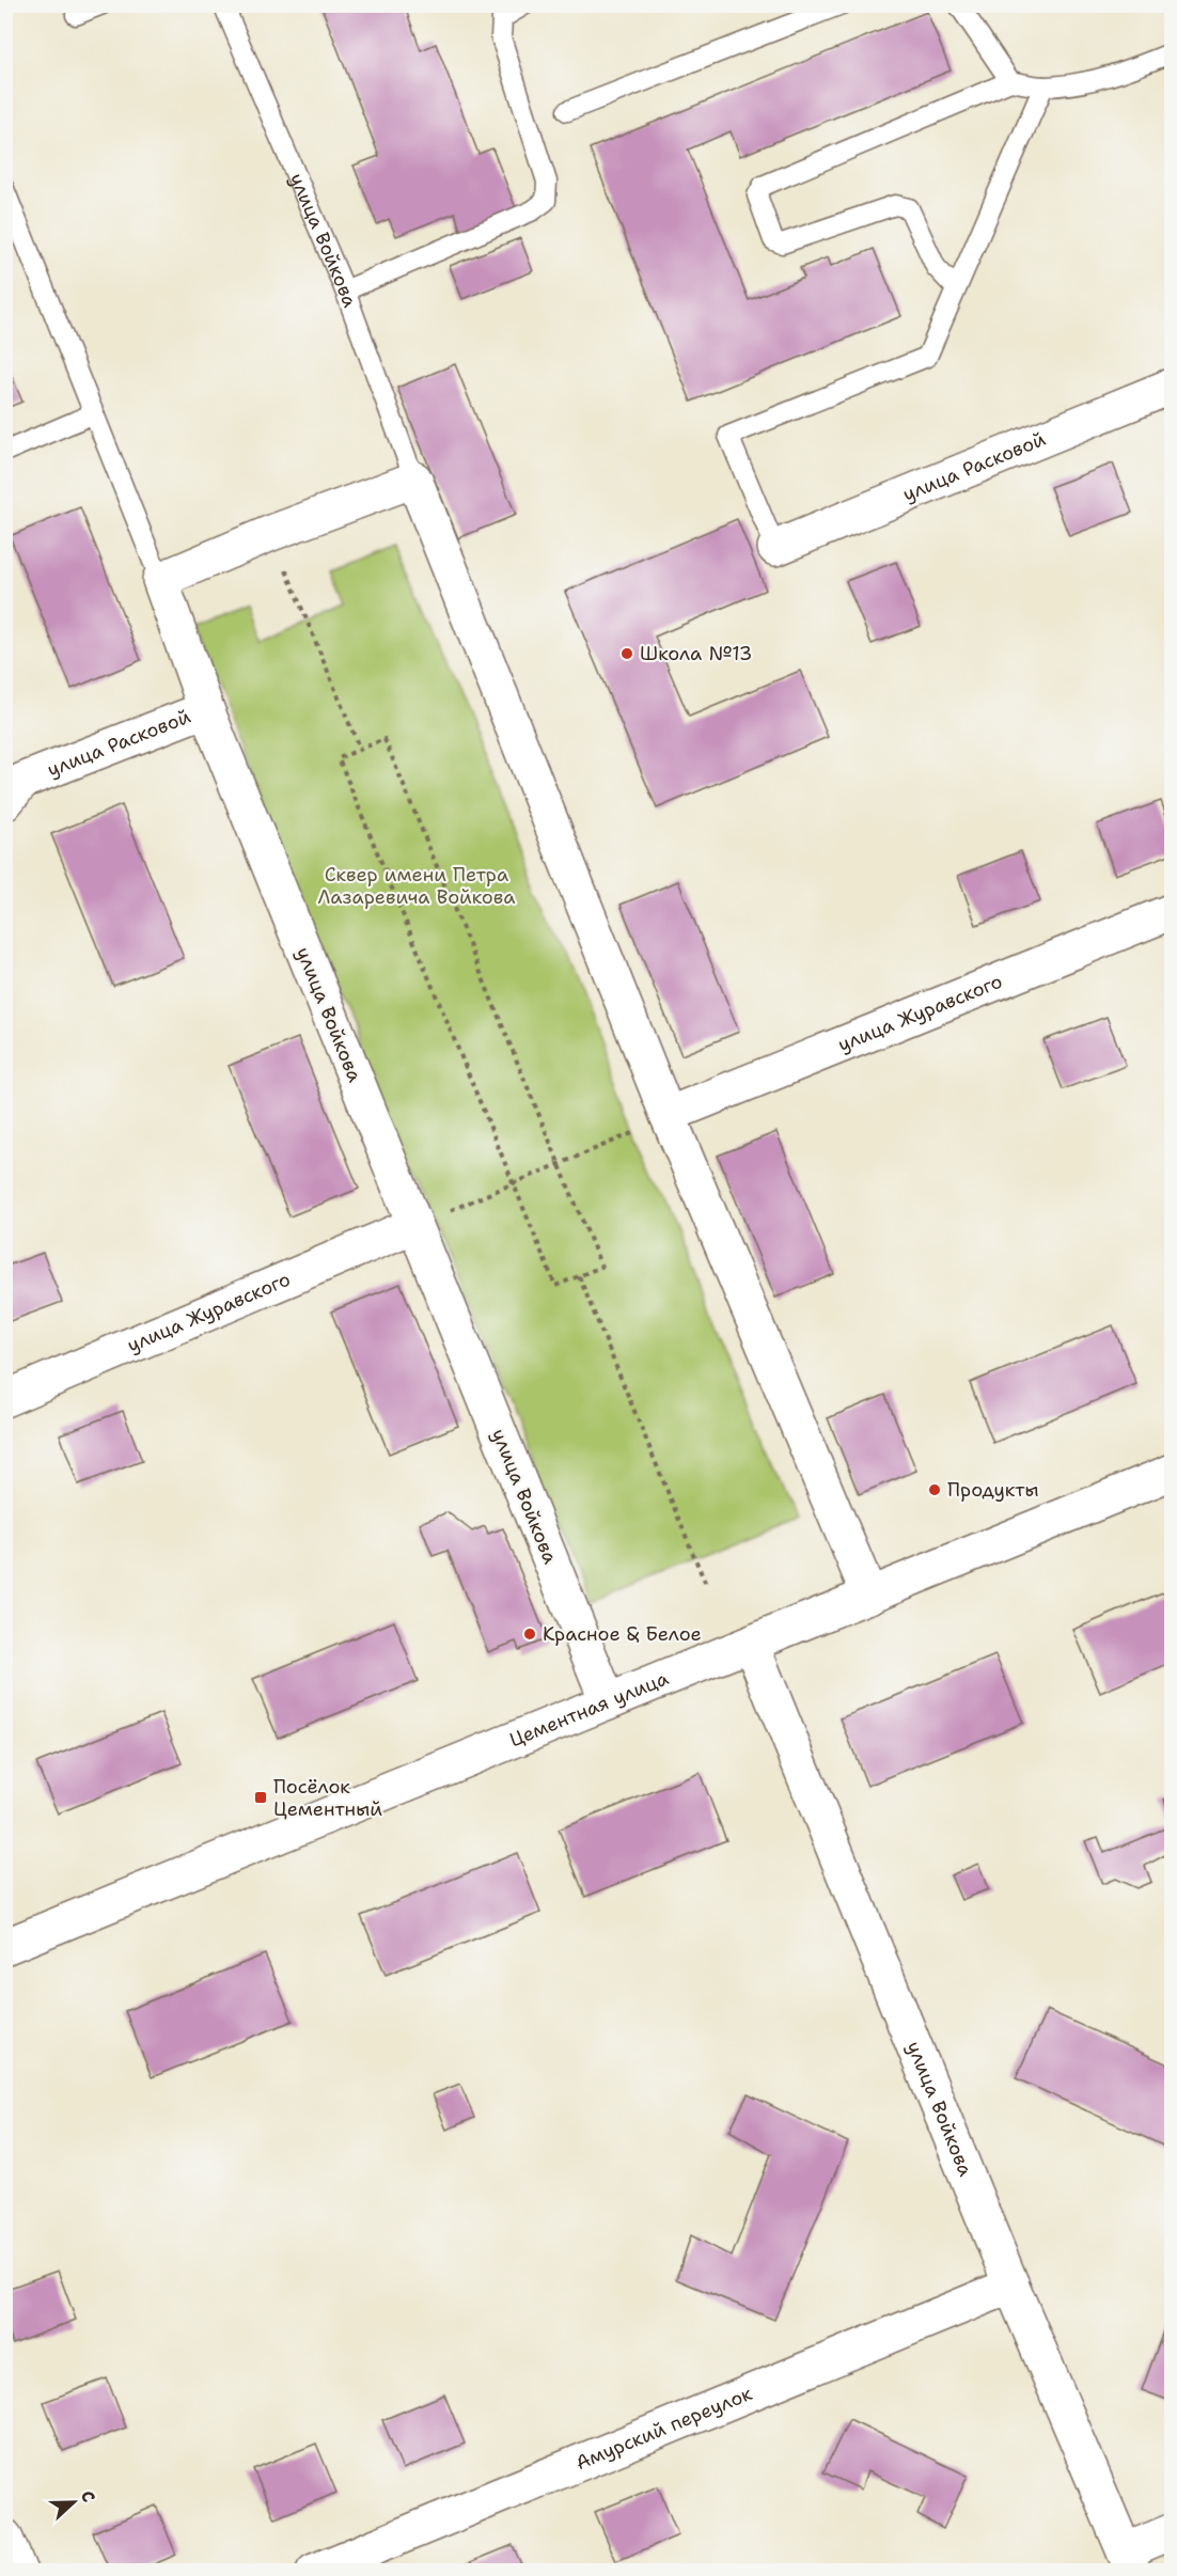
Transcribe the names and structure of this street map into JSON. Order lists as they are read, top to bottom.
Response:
{
  "streets": {
    "street": [
      "улица Войкова",
      "улица Расковой",
      "улица Журавского",
      "Цементная улица",
      "Амурский переулок"
    ]
  },
  "crossings": [
    ["улица Войкова", "улица Расковой"],
    ["улица Войкова", "улица Журавского"],
    ["улица Войкова", "Цементная улица"],
    ["улица Войкова", "Амурский переулок"]
  ],
  "parks": ["Сквер имени Петра Лазаревича Войкова"],
  "places": {
    "other": ["Школа №13", "Продукты", "Красное & Белое"],
    "transit": ["Посёлок Цементный"]
  },
  "north": "right"
}
